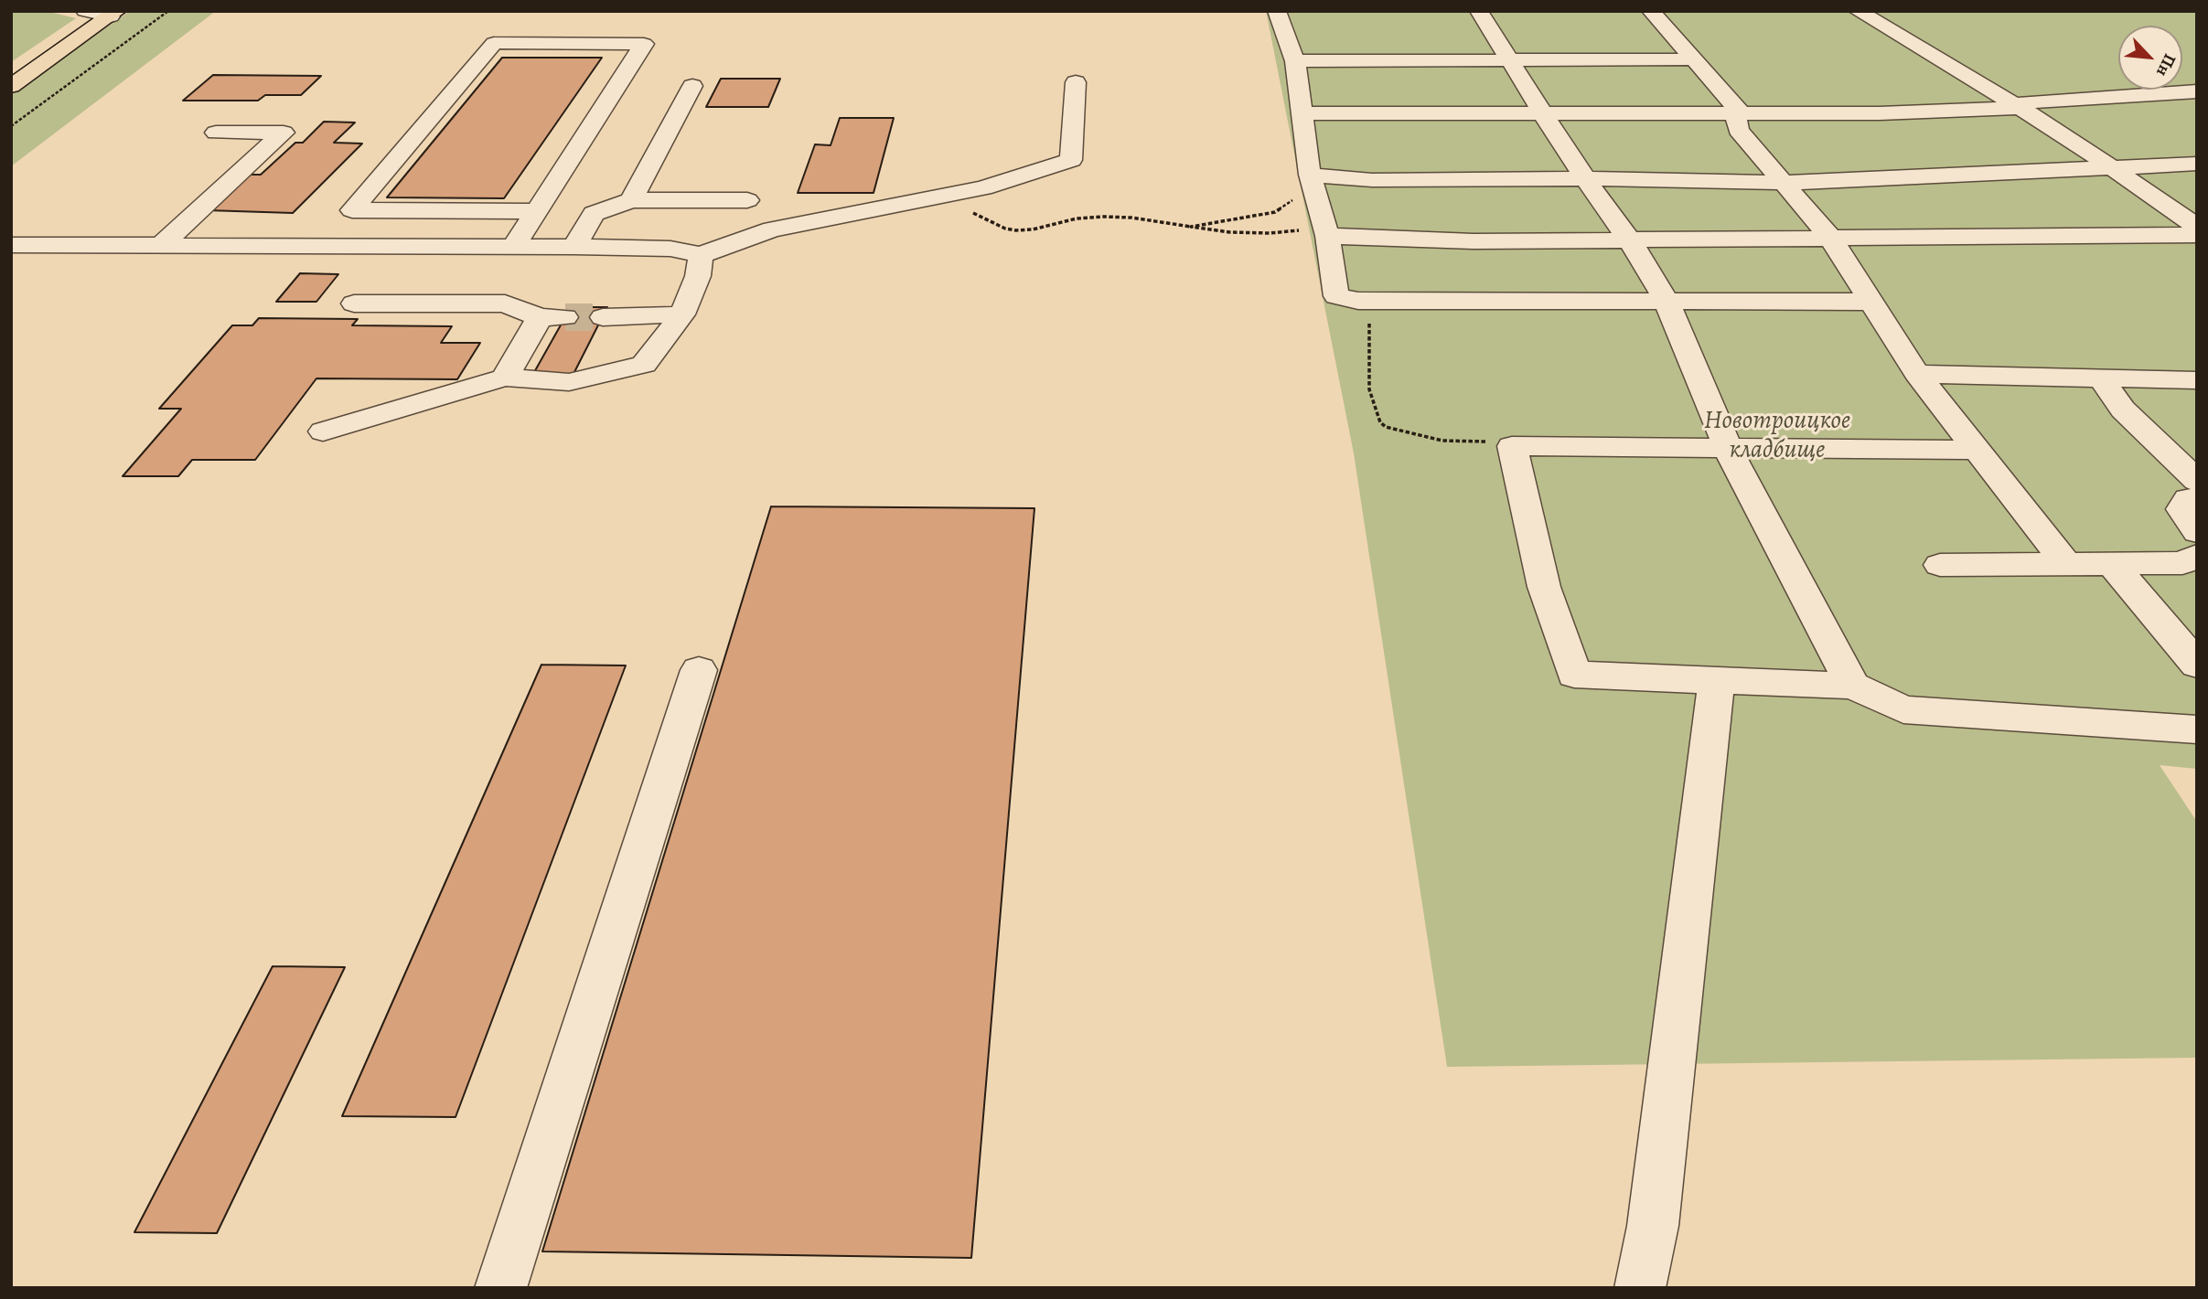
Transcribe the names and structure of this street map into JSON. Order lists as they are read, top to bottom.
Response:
{
  "parks": ["Новотроицкое кладбище"],
  "north": "bottom right"
}
